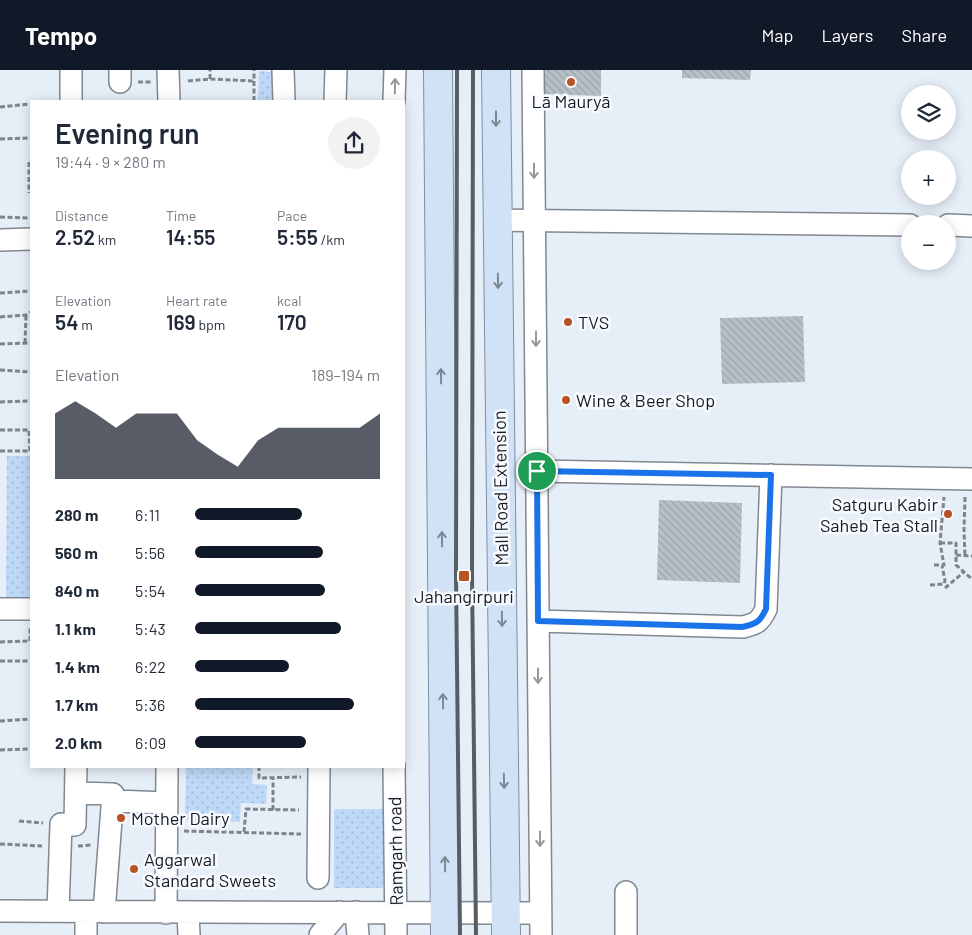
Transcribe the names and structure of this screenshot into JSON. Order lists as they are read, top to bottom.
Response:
{
  "streets": {
    "main road": ["Mall Road Extension"],
    "street": ["Ramgarh road"]
  },
  "places": {
    "other": [
      "Lā Mauryā",
      "TVS",
      "Wine & Beer Shop",
      "Satguru Kabir Saheb Tea Stall",
      "Mother Dairy",
      "Aggarwal Standard Sweets"
    ],
    "transit": ["Jahangirpuri"]
  },
  "page": {
    "header": "Tempo",
    "nav": ["Map", "Layers", "Share"],
    "map_buttons": ["+", "−"],
    "heading": ["Evening run", "19:44 · 9 × 280 m"],
    "stats": [
      ["Distance", "2.52 km"],
      ["Time", "14:55"],
      ["Pace", "5:55 /km"],
      ["Elevation", "54 m"],
      ["Heart rate", "169 bpm"],
      ["kcal", "170"]
    ],
    "chart": ["Elevation", "189–194 m"],
    "list": [
      {
        "name": "280 m",
        "note": "6:11"
      },
      {
        "name": "560 m",
        "note": "5:56"
      },
      {
        "name": "840 m",
        "note": "5:54"
      },
      {
        "name": "1.1 km",
        "note": "5:43"
      },
      {
        "name": "1.4 km",
        "note": "6:22"
      },
      {
        "name": "1.7 km",
        "note": "5:36"
      },
      {
        "name": "2.0 km",
        "note": "6:09"
      }
    ]
  }
}
